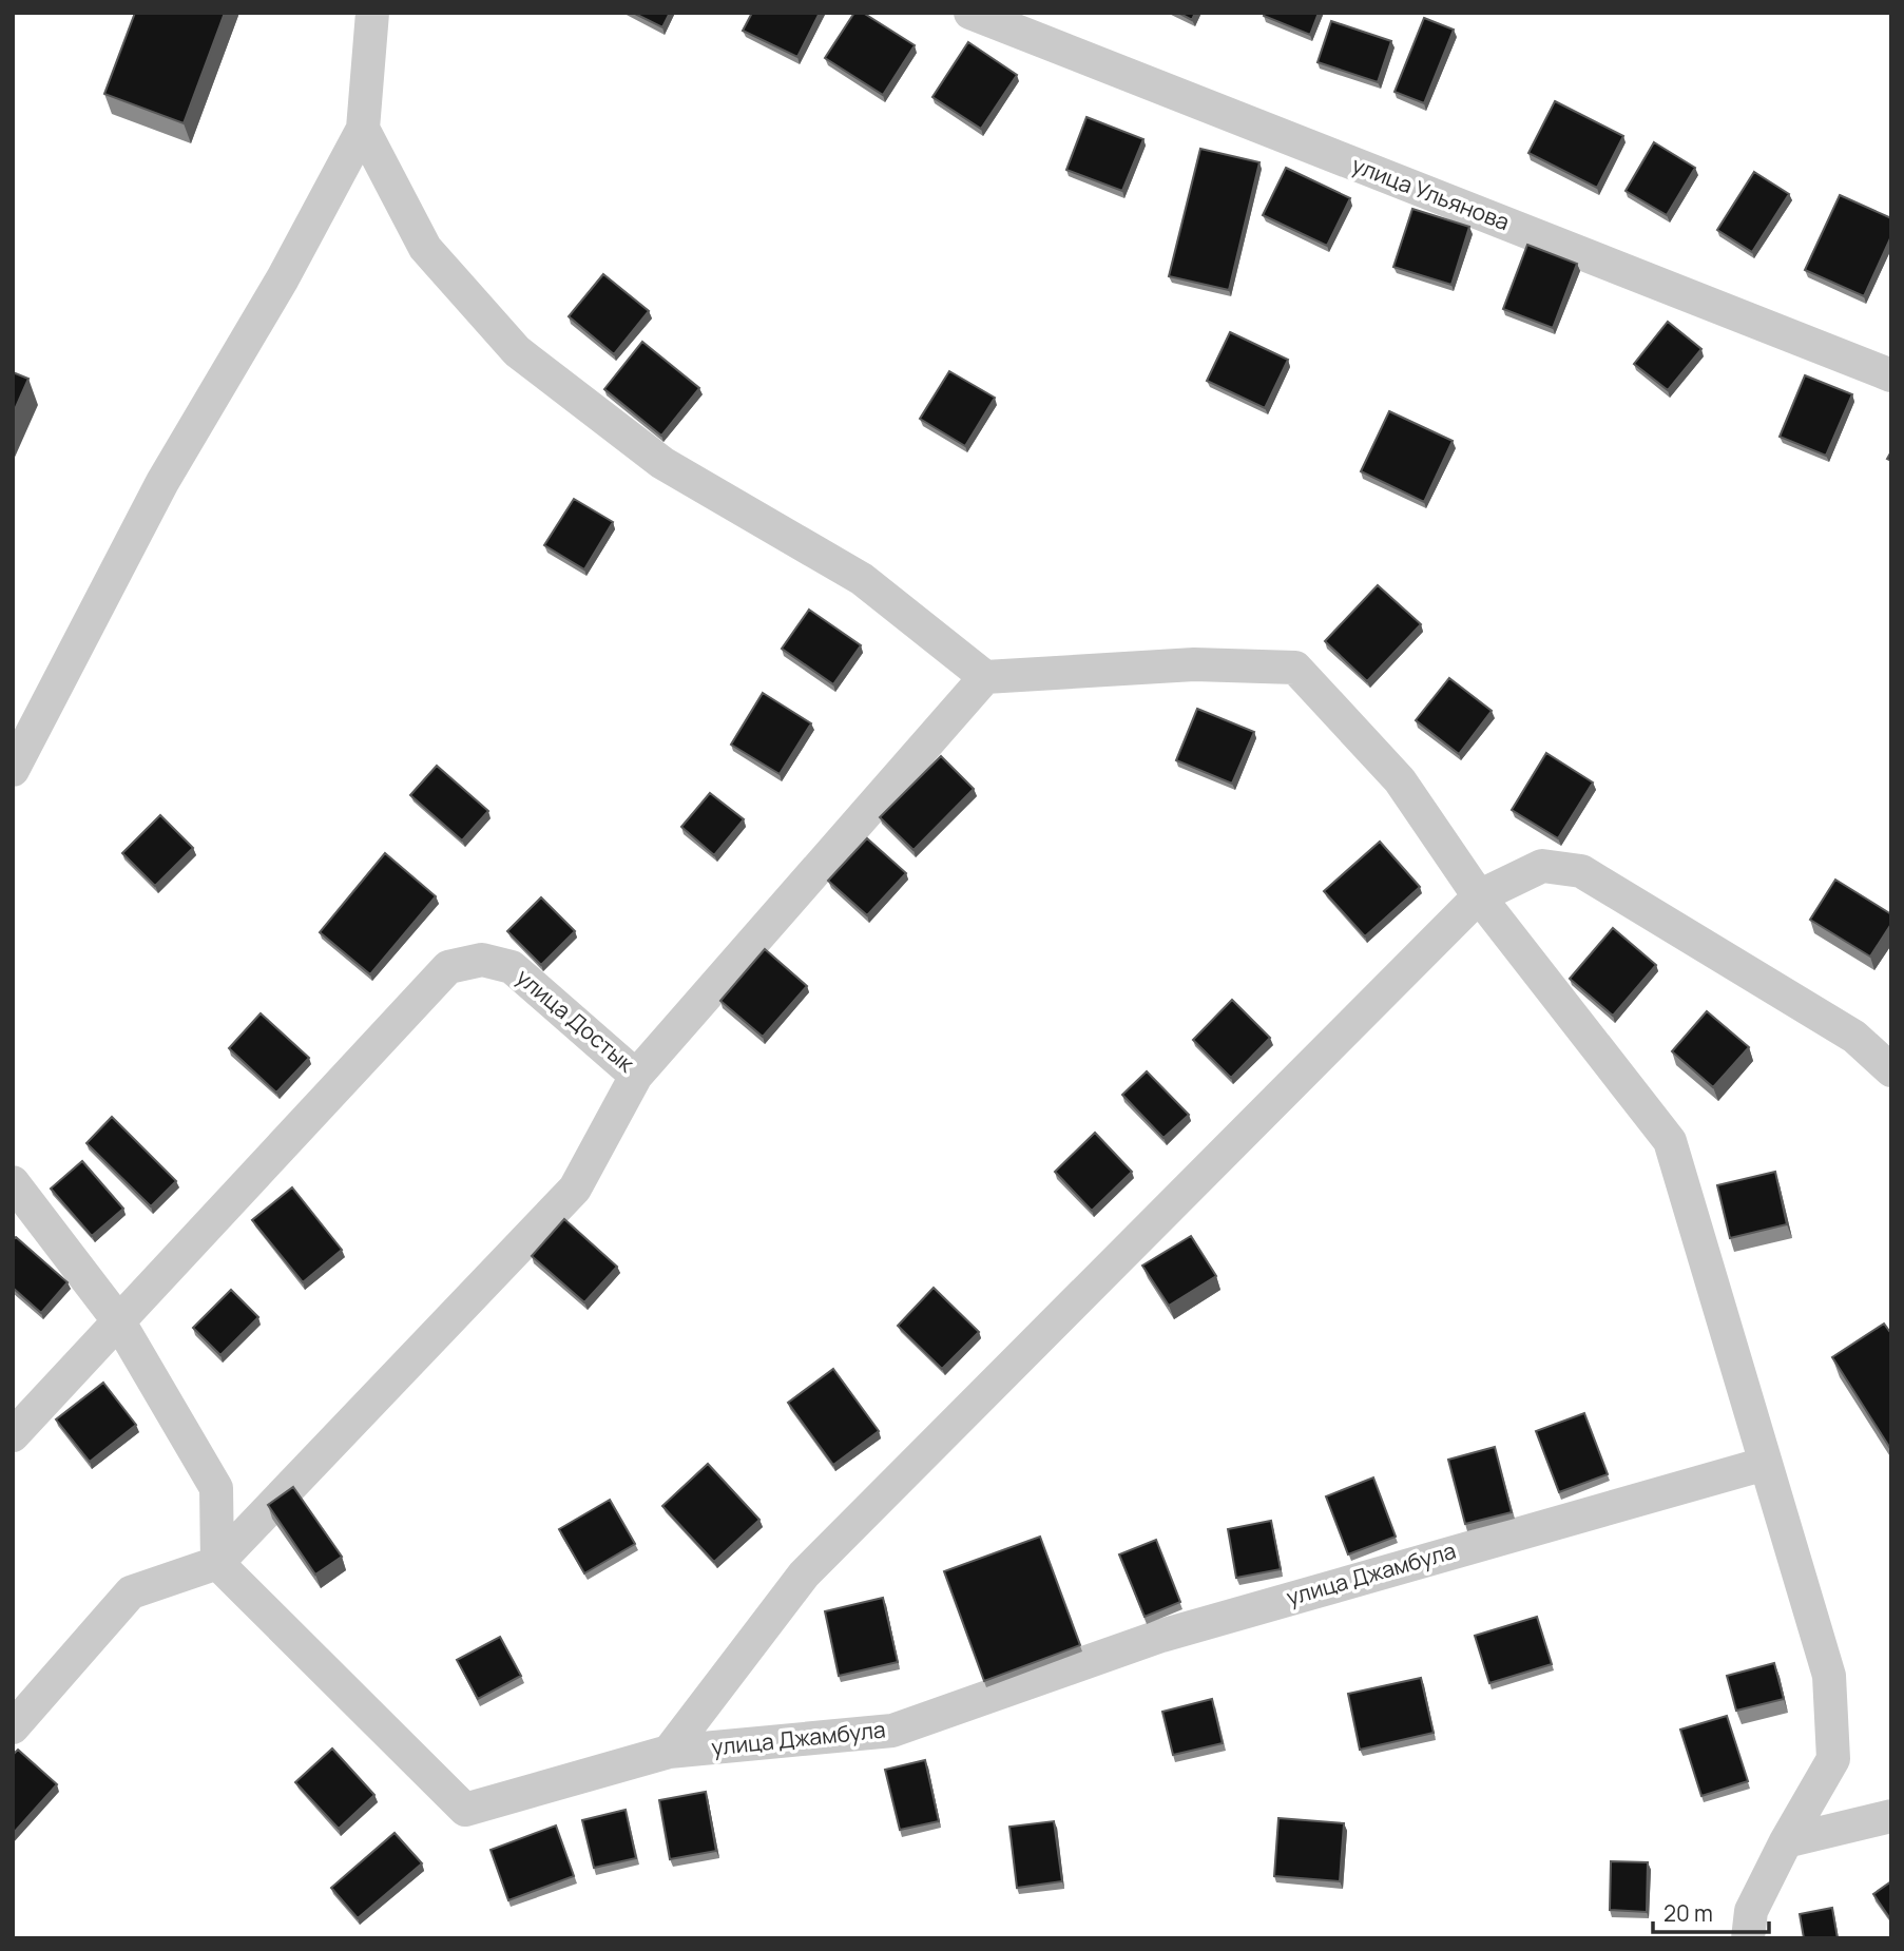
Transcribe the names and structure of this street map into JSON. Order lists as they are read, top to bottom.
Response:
{
  "streets": {
    "street": ["улица Ульянова", "улица Достык", "улица Джамбула"]
  },
  "scale_bar": "20 m"
}
